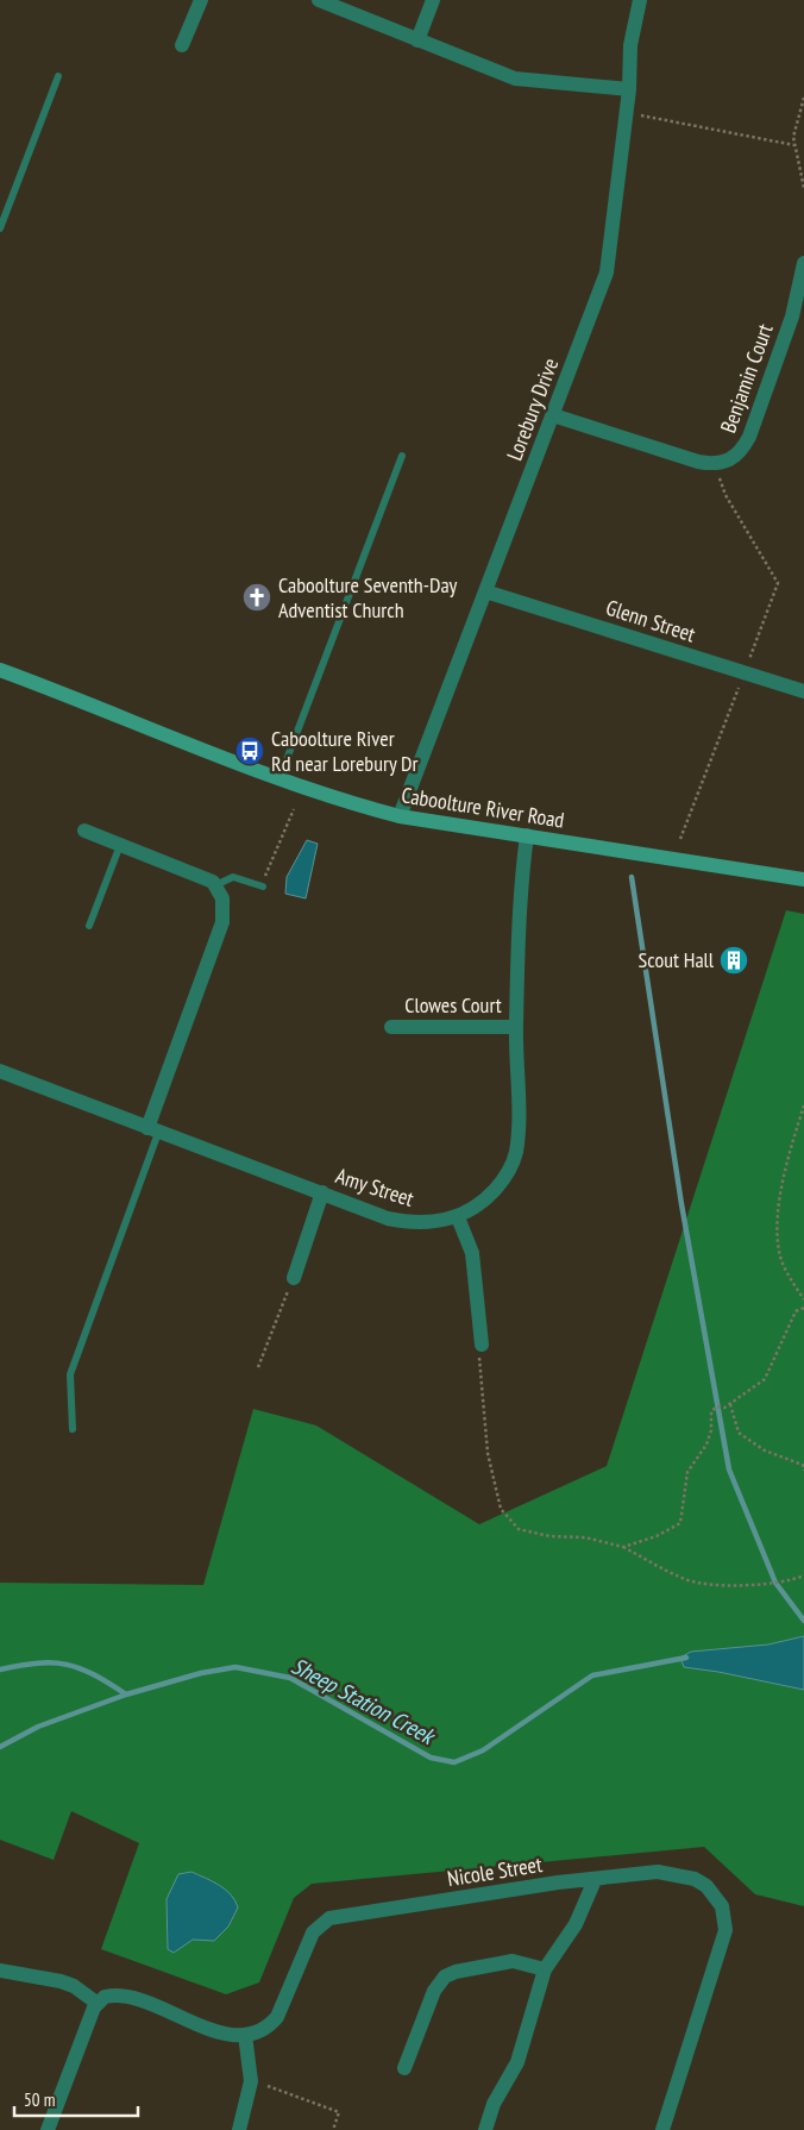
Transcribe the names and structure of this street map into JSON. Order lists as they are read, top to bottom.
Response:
{
  "streets": {
    "main road": ["Caboolture River Road"],
    "street": [
      "Benjamin Court",
      "Lorebury Drive",
      "Glenn Street",
      "Clowes Court",
      "Amy Street",
      "Nicole Street"
    ]
  },
  "crossings": [
    ["Lorebury Drive", "Glenn Street"],
    ["Lorebury Drive", "Caboolture River Road"],
    ["Caboolture River Road", "Amy Street"],
    ["Clowes Court", "Amy Street"]
  ],
  "water": ["Sheep Station Creek"],
  "places": {
    "church": ["Caboolture Seventh-Day Adventist Church"],
    "bus stop": ["Caboolture River Rd near Lorebury Dr"],
    "building": ["Scout Hall"]
  },
  "scale_bar": "50 m"
}
